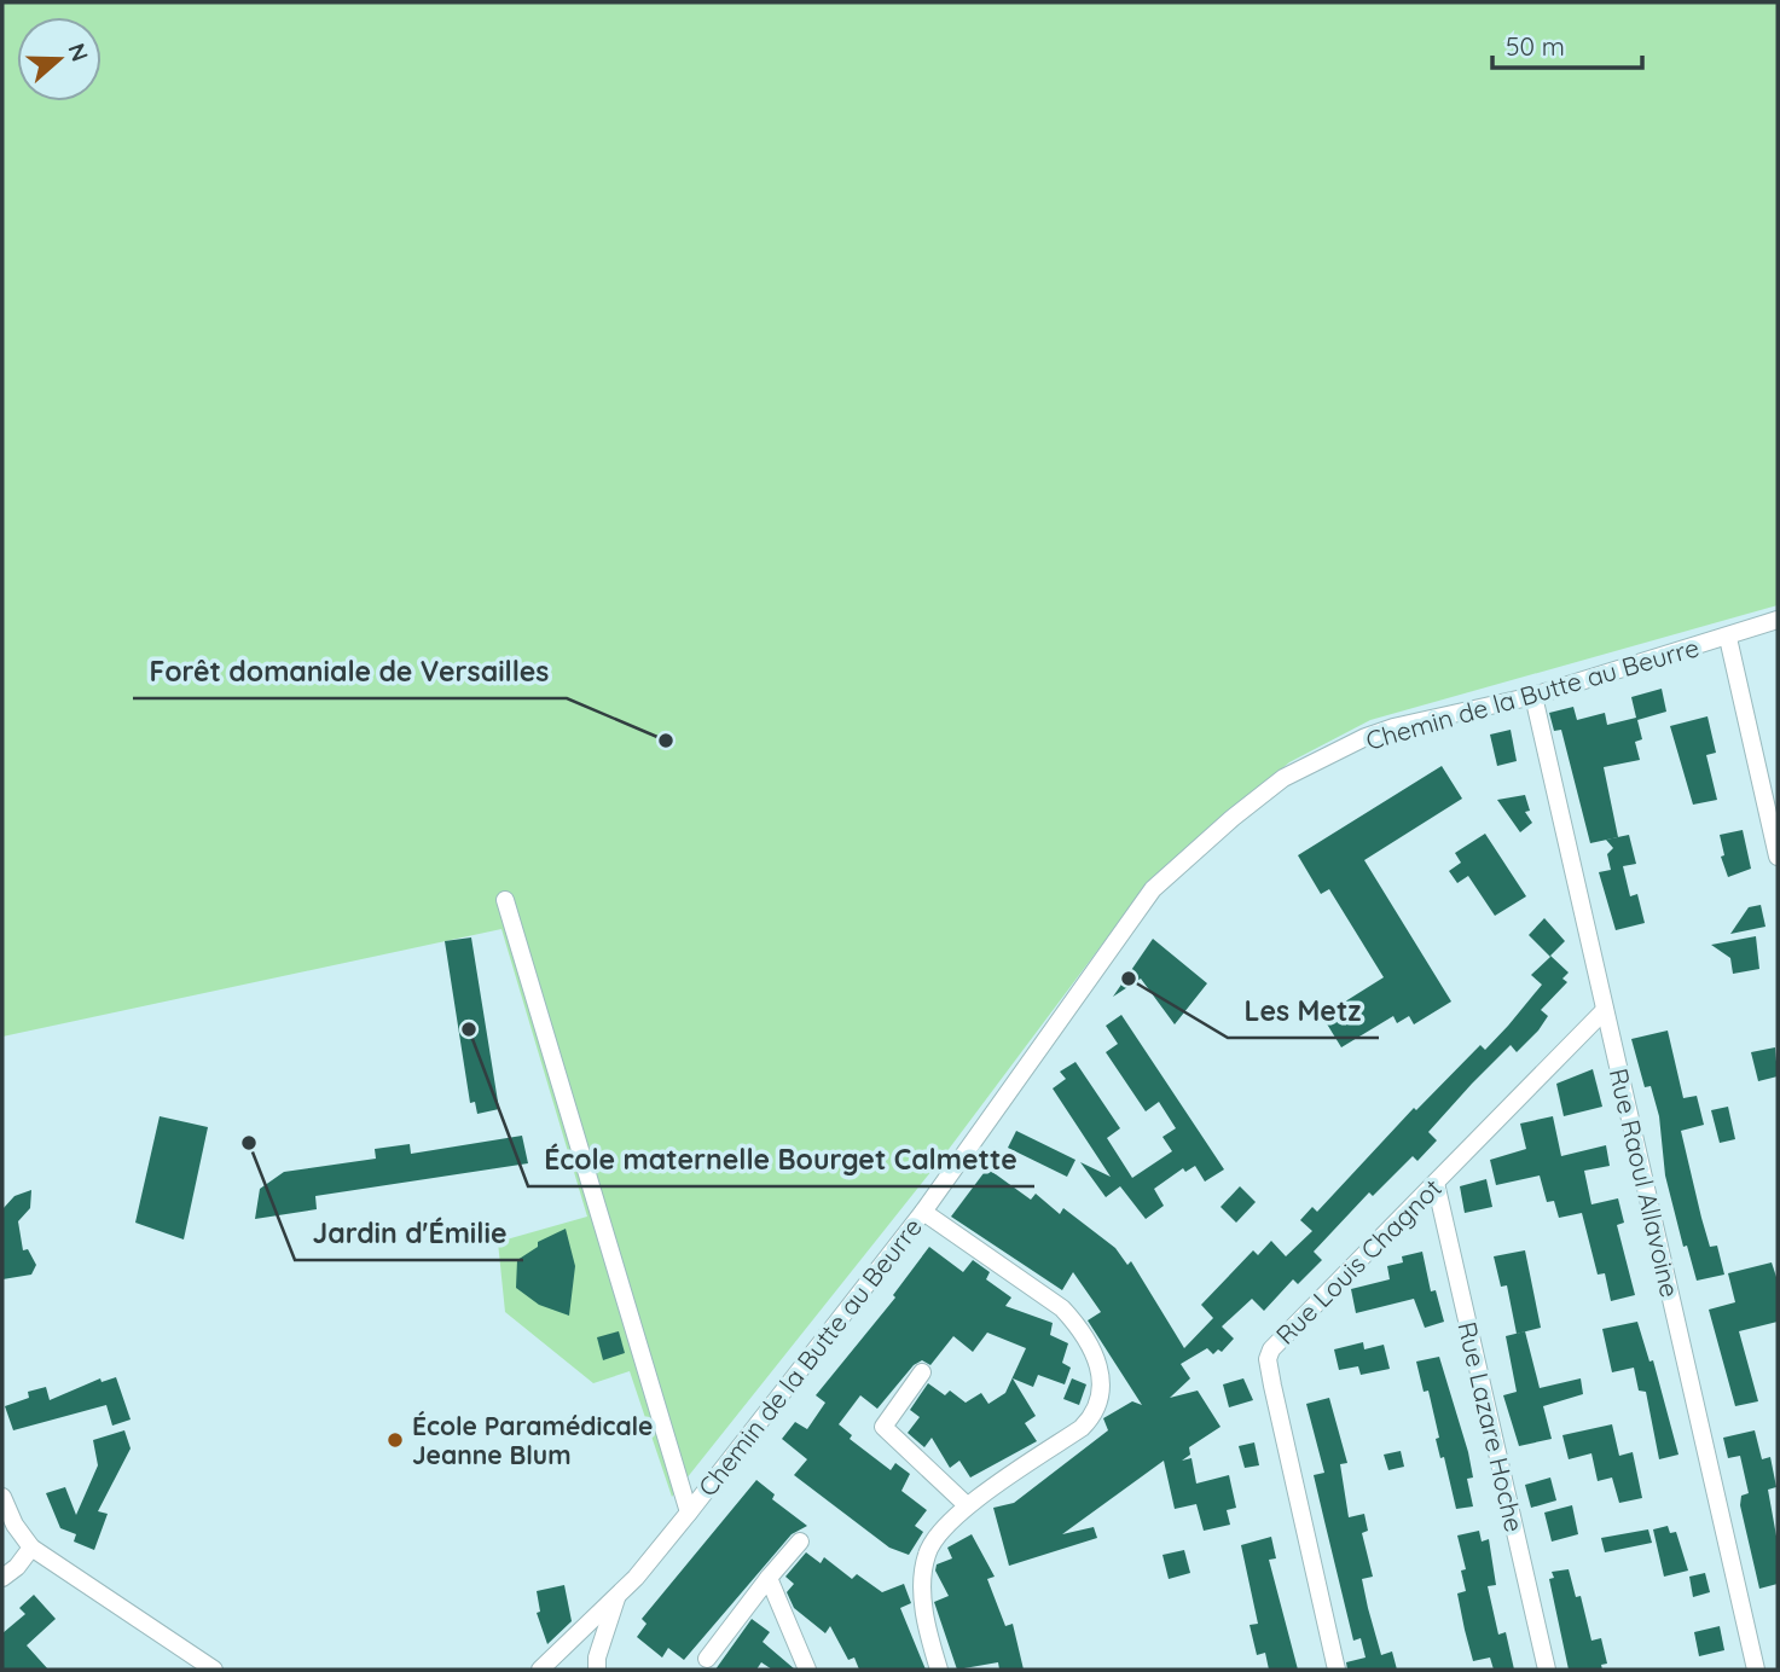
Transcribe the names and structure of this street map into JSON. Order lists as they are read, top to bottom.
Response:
{
  "streets": {
    "street": [
      "Chemin de la Butte au Beurre",
      "Rue Raoul Allavoine",
      "Rue Louis Chagnot",
      "Rue Lazare Hoche"
    ]
  },
  "crossings": [
    ["Chemin de la Butte au Beurre", "Rue Raoul Allavoine"],
    ["Rue Raoul Allavoine", "Rue Louis Chagnot"],
    ["Rue Louis Chagnot", "Rue Lazare Hoche"]
  ],
  "places": [
    "Forêt domaniale de Versailles",
    "Les Metz",
    "École maternelle Bourget Calmette",
    "Jardin d'Émilie",
    "École Paramédicale Jeanne Blum"
  ],
  "scale_bar": "50 m",
  "north": "right"
}
